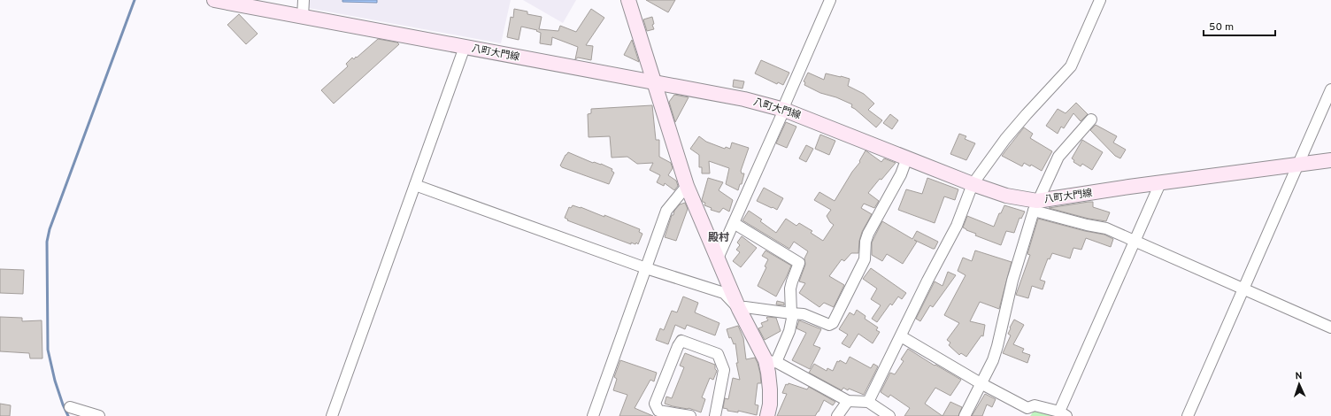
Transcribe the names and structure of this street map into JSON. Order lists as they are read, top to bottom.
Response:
{
  "streets": {
    "main road": ["八町大門線"]
  },
  "districts": ["殿村"],
  "scale_bar": "50 m",
  "north": "top"
}
